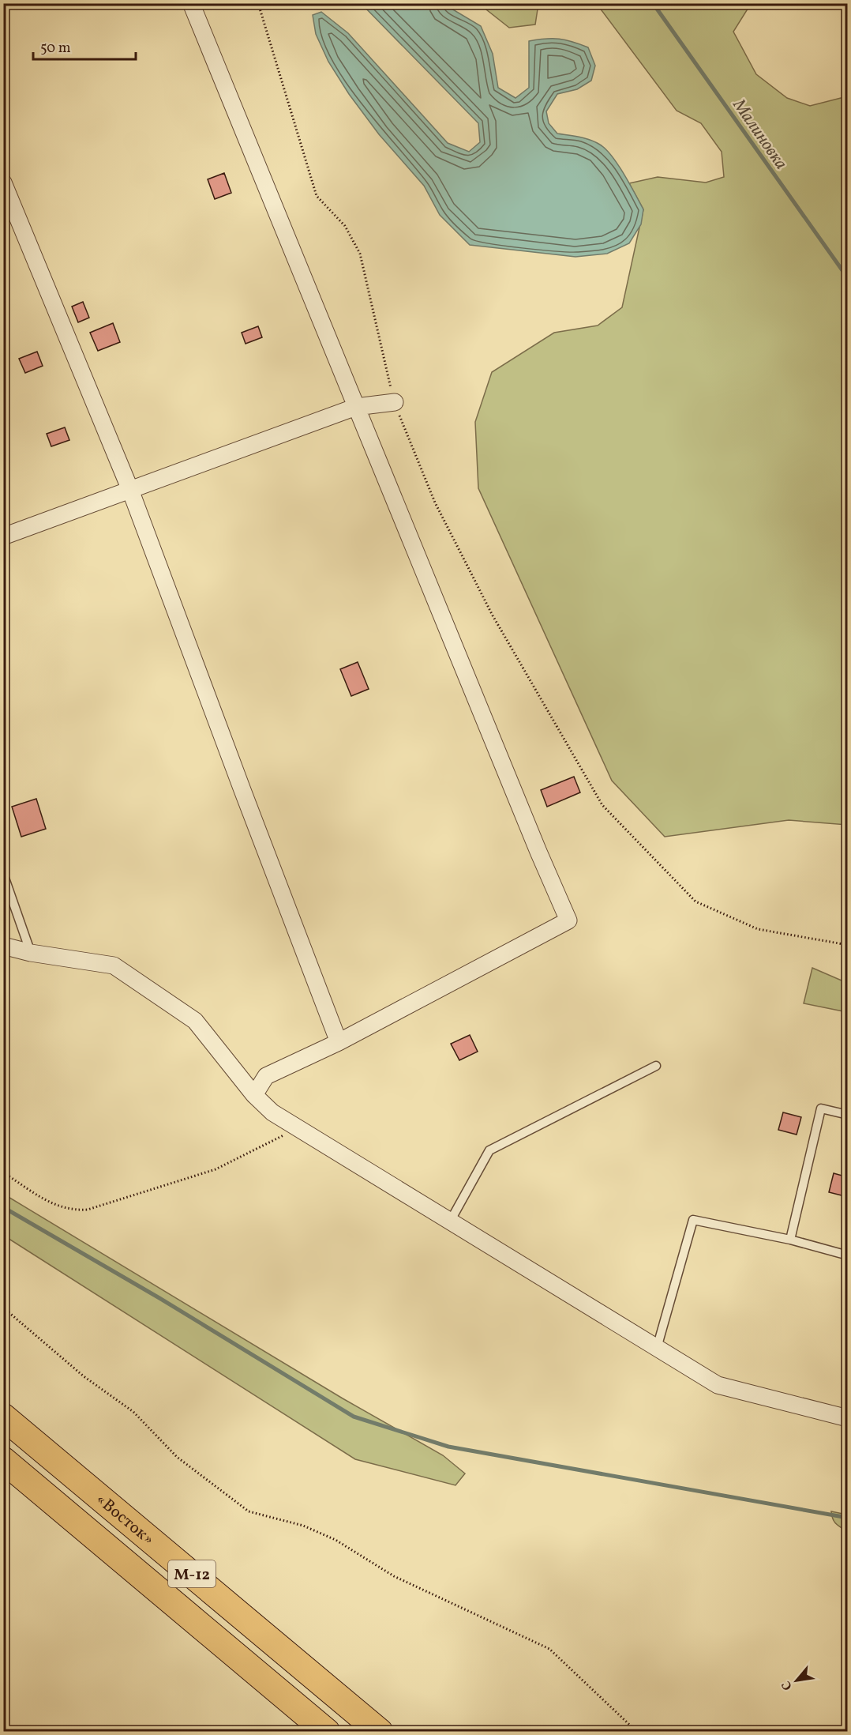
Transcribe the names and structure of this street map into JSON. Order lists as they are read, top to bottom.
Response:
{
  "streets": {
    "highway": ["«Восток»", "М-12"]
  },
  "water": ["Малиновка"],
  "scale_bar": "50 m",
  "north": "bottom left"
}
